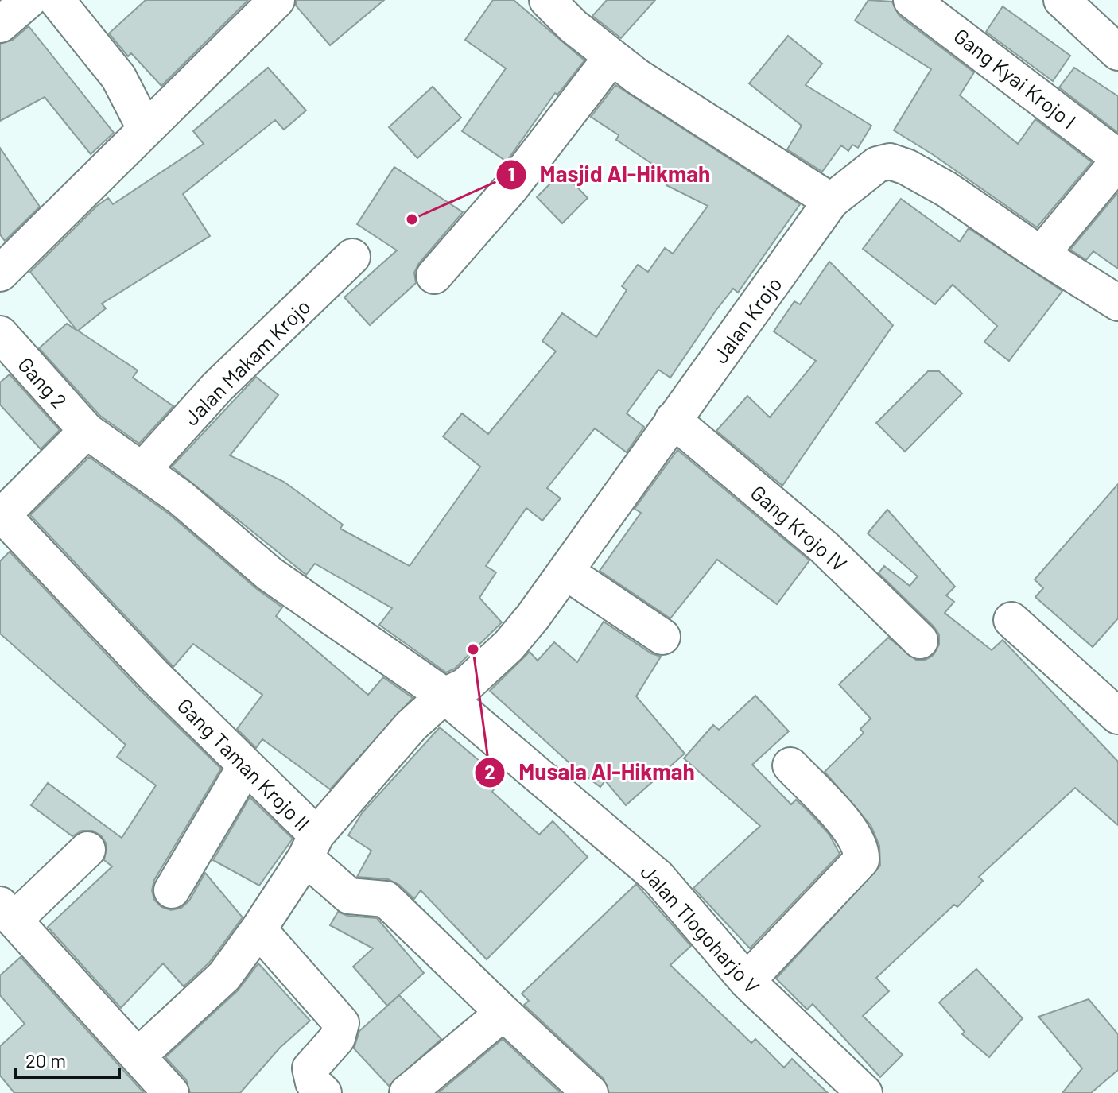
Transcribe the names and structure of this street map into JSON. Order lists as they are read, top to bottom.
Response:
{
  "streets": {
    "street": [
      "Gang Kyai Krojo I",
      "Jalan Krojo",
      "Jalan Makam Krojo",
      "Gang Krojo IV",
      "Gang Taman Krojo II",
      "Jalan Tlogoharjo V"
    ]
  },
  "crossings": [
    ["Jalan Krojo", "Gang Krojo IV"],
    ["Jalan Krojo", "Gang Taman Krojo II"],
    ["Jalan Krojo", "Jalan Tlogoharjo V"],
    ["Jalan Makam Krojo", "Jalan Tlogoharjo V"]
  ],
  "places": ["Masjid Al-Hikmah", "Musala Al-Hikmah"],
  "scale_bar": "20 m"
}
